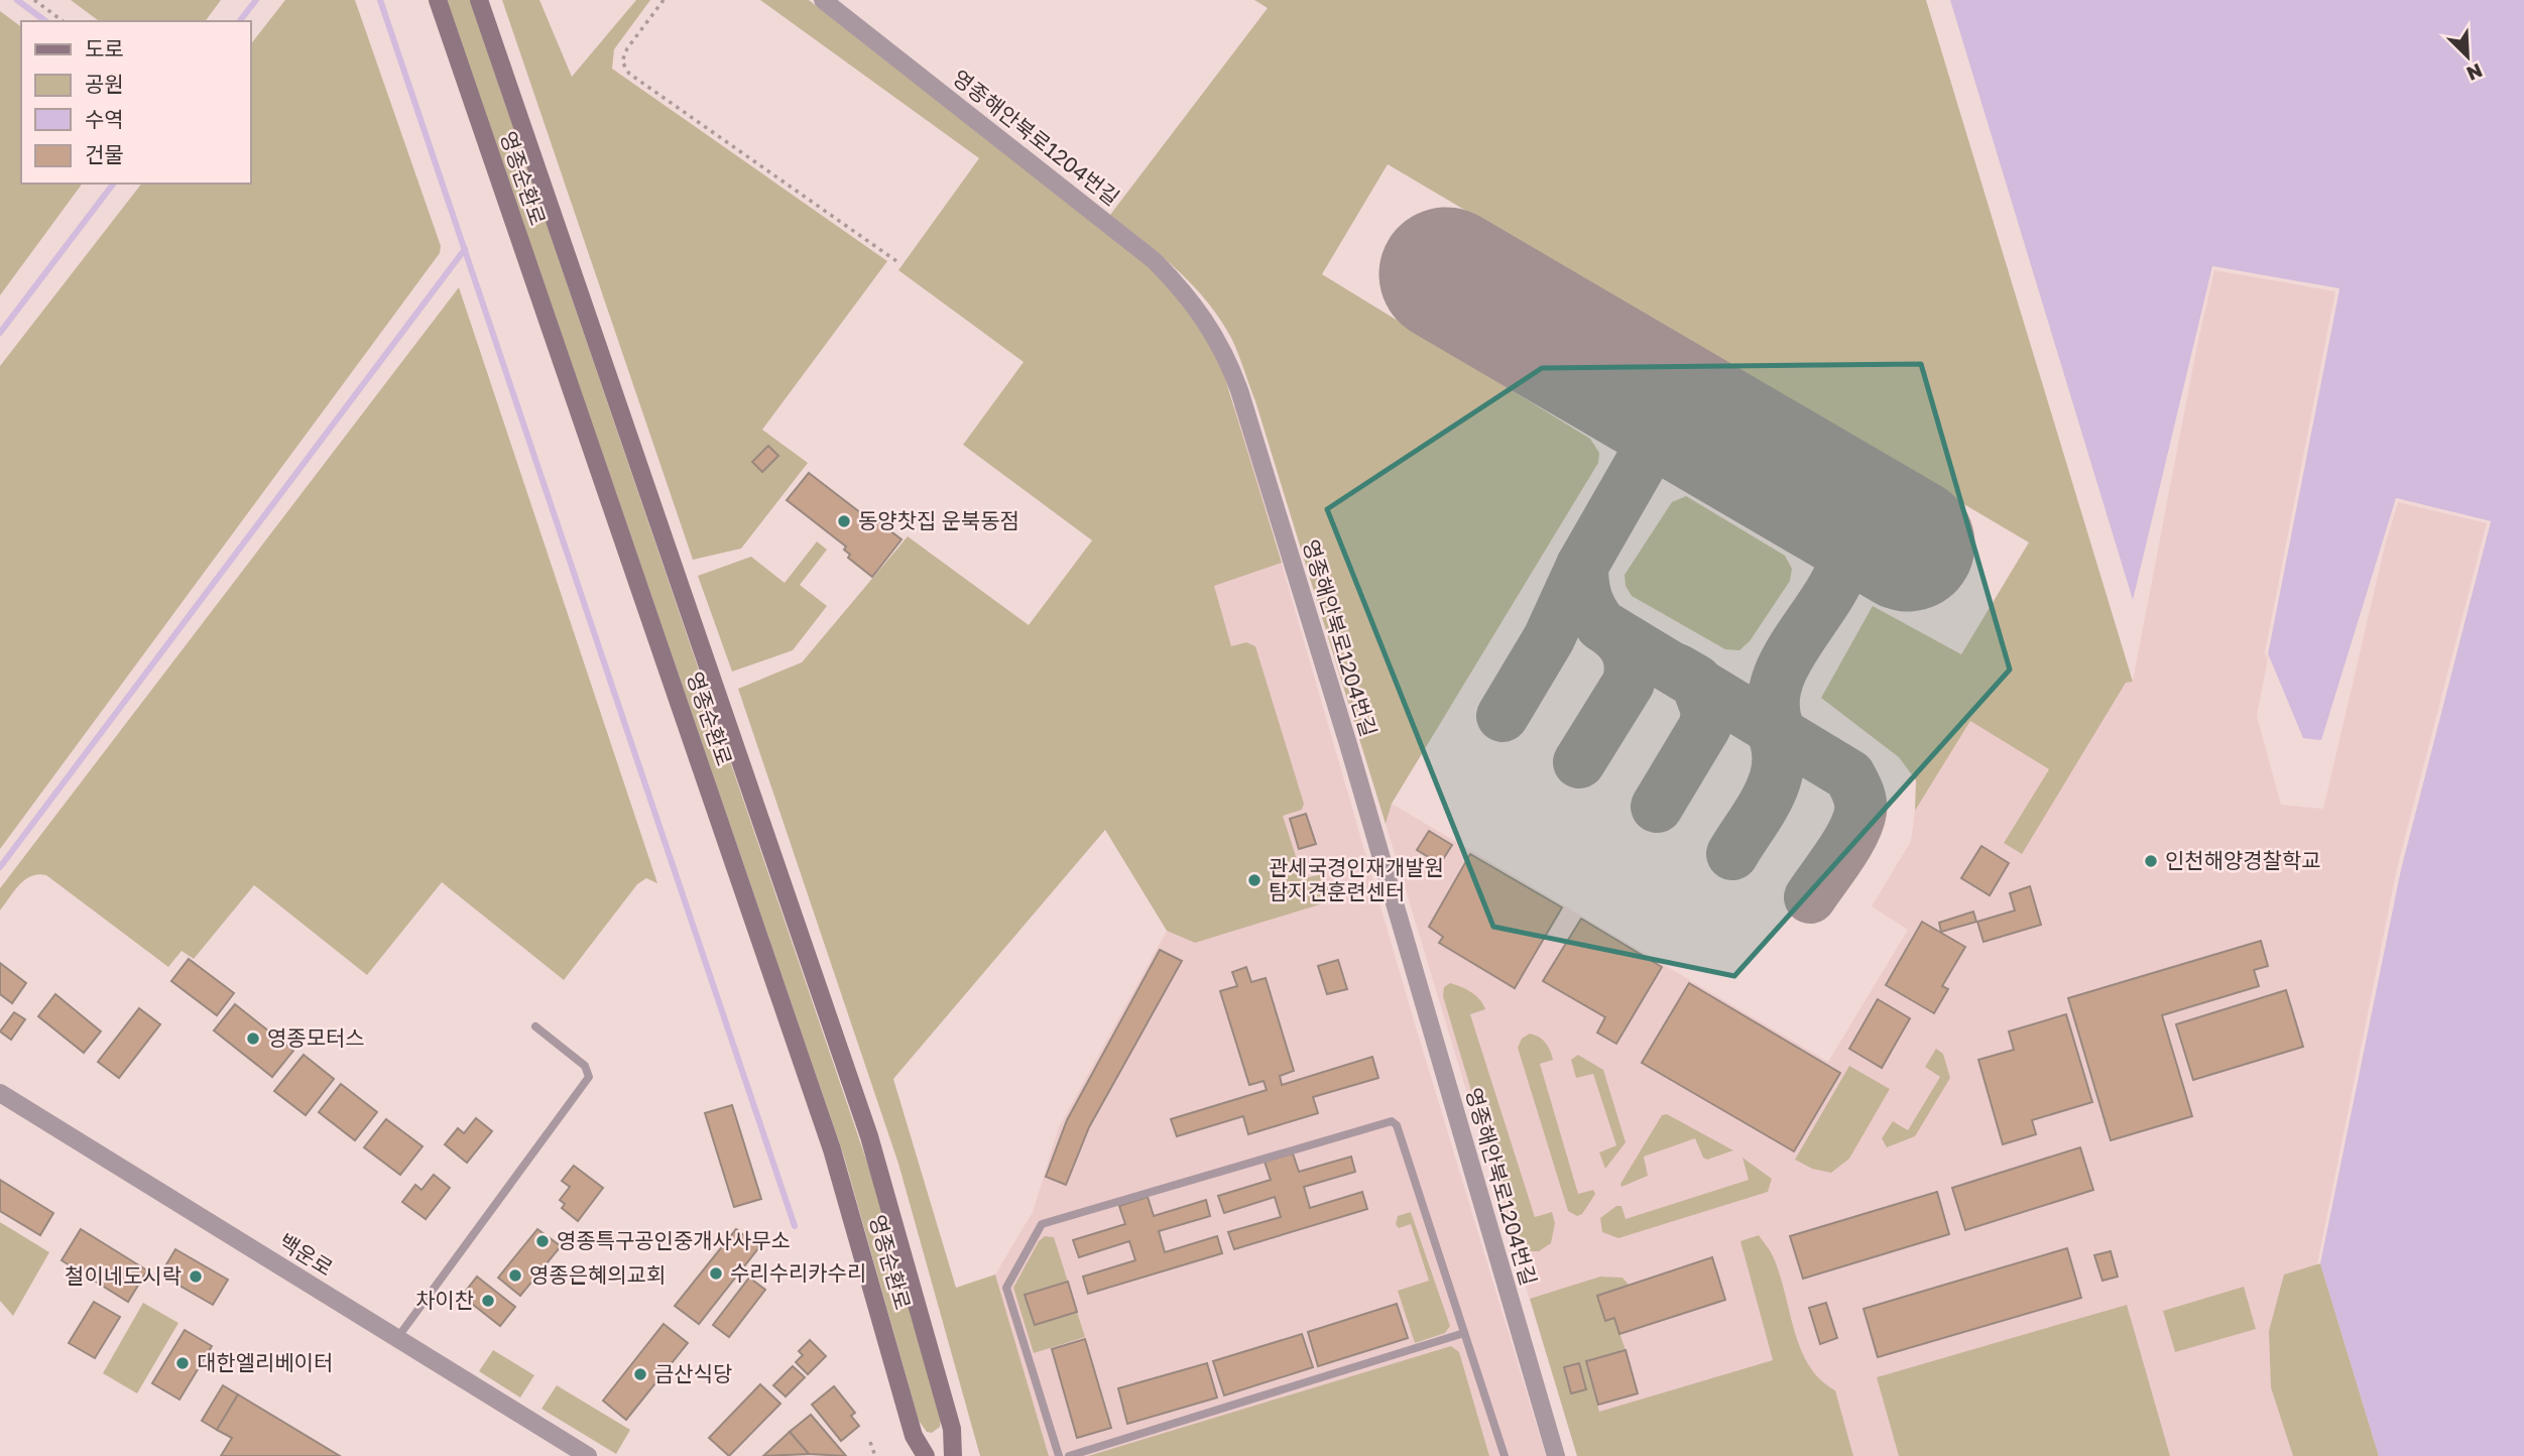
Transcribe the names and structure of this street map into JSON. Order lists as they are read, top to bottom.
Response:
{
  "streets": {
    "main road": ["영종순환로"],
    "street": ["영종해안북로1204번길", "백운로"]
  },
  "places": [
    "동양찻집 운북동점",
    "인천해양경찰학교",
    "관세국경인재개발원 탐지견훈련센터",
    "영종모터스",
    "영종특구공인중개사사무소",
    "수리수리카수리",
    "영종은혜의교회",
    "철이네도시락",
    "차이찬",
    "대한엘리베이터",
    "금산식당"
  ],
  "legend": [
    "도로",
    "공원",
    "수역",
    "건물"
  ],
  "north": "bottom right"
}
